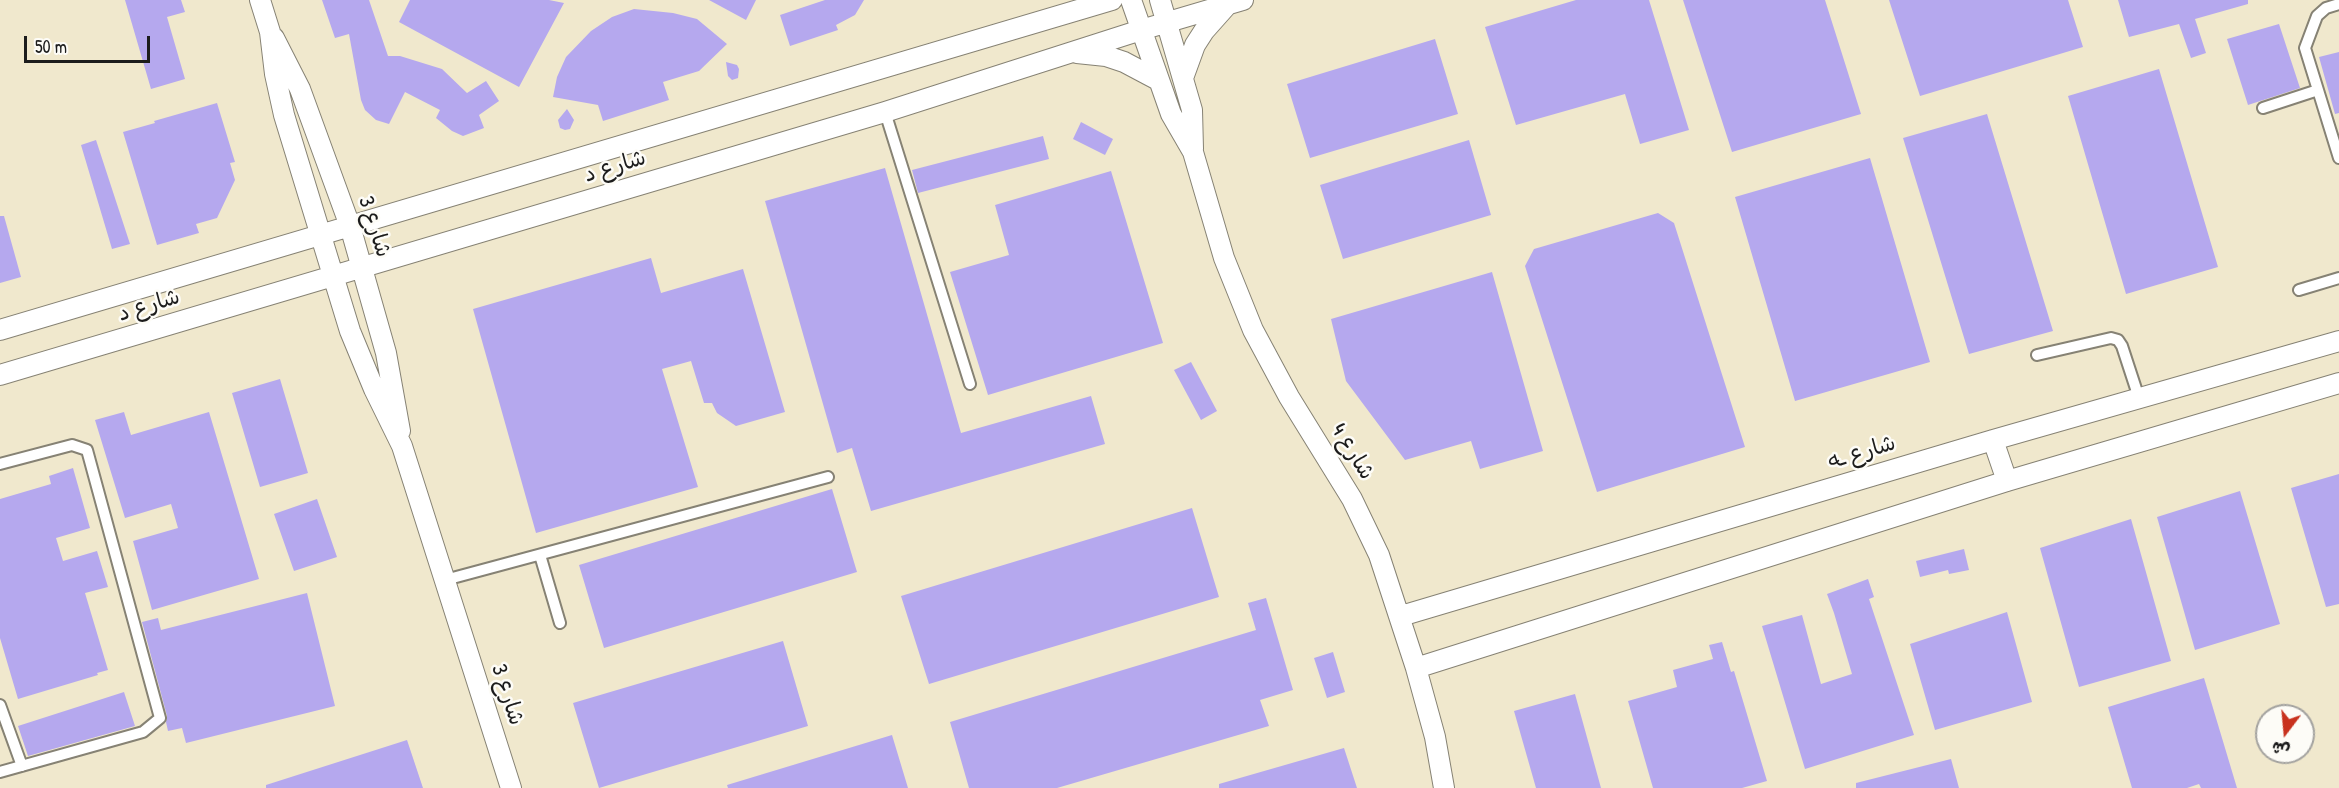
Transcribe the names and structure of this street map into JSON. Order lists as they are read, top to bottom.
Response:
{
  "streets": {
    "street": [
      "شارع د",
      "شارع 3",
      "شارع 4",
      "شارع ـه"
    ]
  },
  "crossings": [
    ["شارع د", "شارع 3"],
    ["شارع د", "شارع 4"],
    ["شارع 4", "شارع ـه"]
  ],
  "scale_bar": "50 m",
  "north": "bottom"
}
